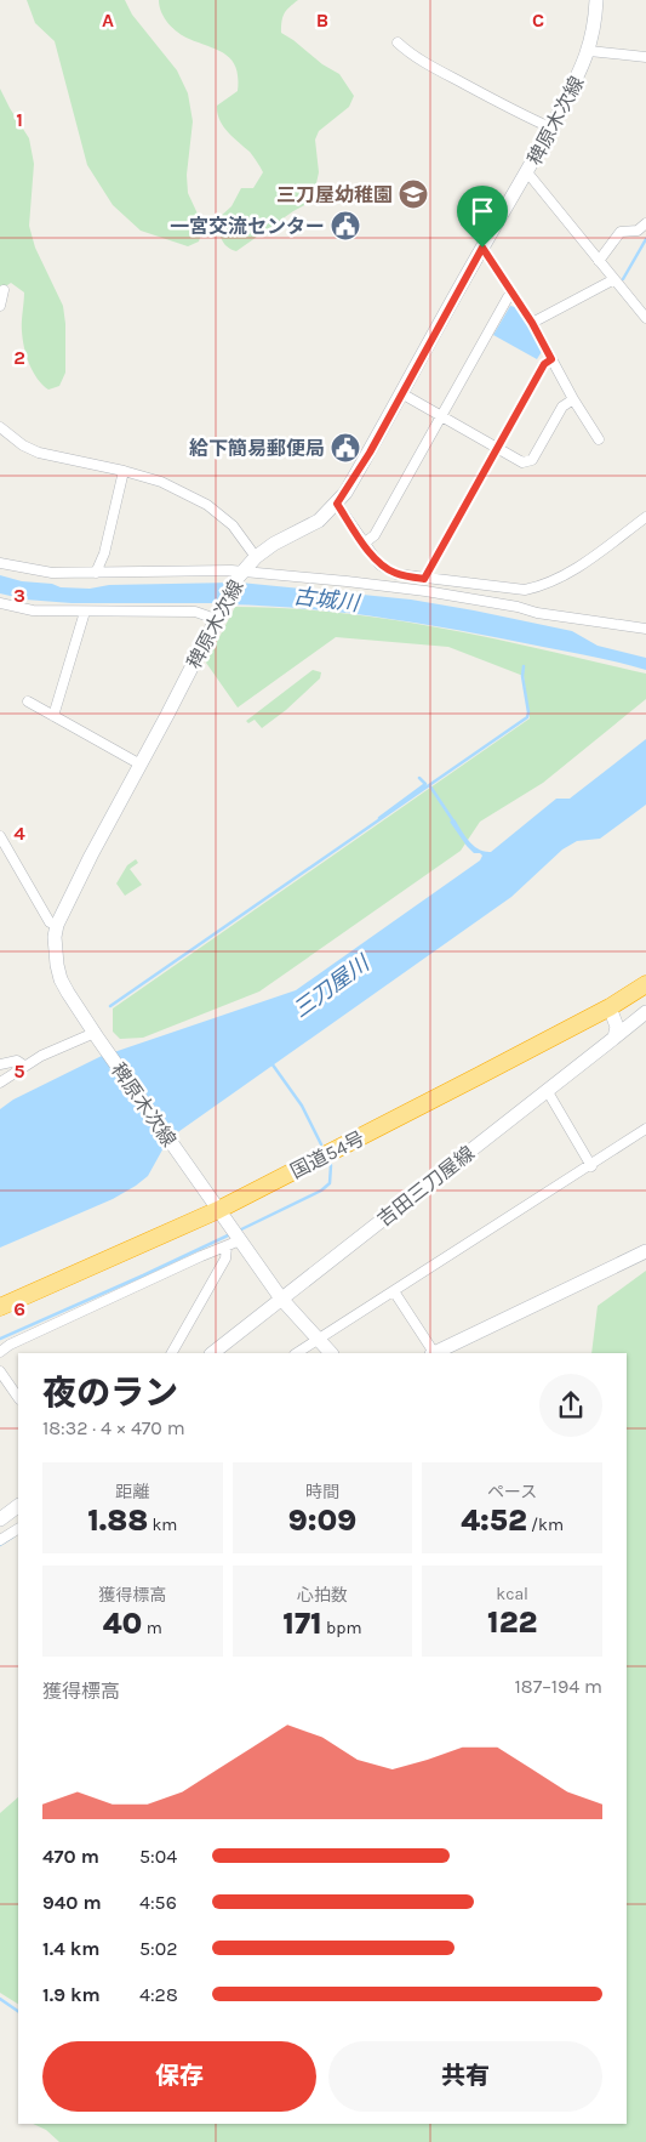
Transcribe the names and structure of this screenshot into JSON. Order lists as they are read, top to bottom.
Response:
{
  "streets": {
    "highway": ["国道54号"],
    "main road": ["稗原木次線", "吉田三刀屋線"]
  },
  "crossings": [
    ["稗原木次線", "国道54号"],
    ["稗原木次線", "吉田三刀屋線"]
  ],
  "water": ["古城川", "三刀屋川"],
  "places": {
    "school or university": ["三刀屋幼稚園"],
    "public building": ["一宮交流センター", "給下簡易郵便局"]
  },
  "page": {
    "heading": ["夜のラン", "18:32 · 4 × 470 m"],
    "stats": [
      ["距離", "1.88 km"],
      ["時間", "9:09"],
      ["ペース", "4:52 /km"],
      ["獲得標高", "40 m"],
      ["心拍数", "171 bpm"],
      ["kcal", "122"]
    ],
    "chart": ["獲得標高", "187–194 m"],
    "list": [
      {
        "name": "470 m",
        "note": "5:04"
      },
      {
        "name": "940 m",
        "note": "4:56"
      },
      {
        "name": "1.4 km",
        "note": "5:02"
      },
      {
        "name": "1.9 km",
        "note": "4:28"
      }
    ],
    "buttons": ["保存", "共有"]
  },
  "grid": {
    "columns": ["A", "B", "C"],
    "rows": [
      "1",
      "2",
      "3",
      "4",
      "5",
      "6"
    ]
  }
}
